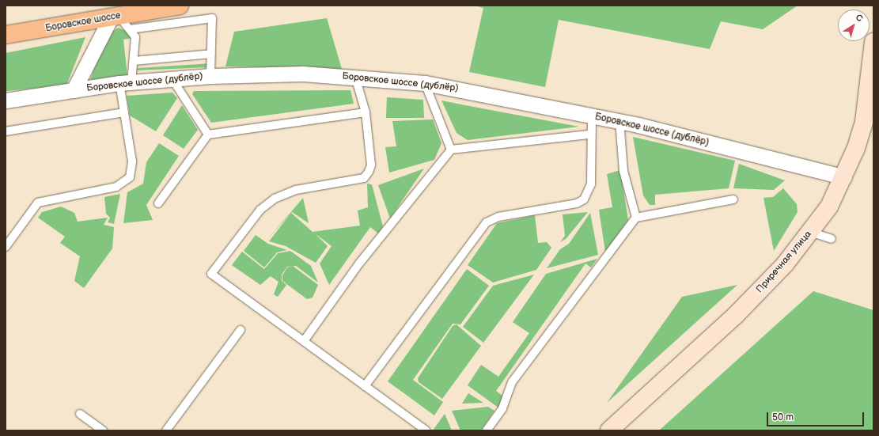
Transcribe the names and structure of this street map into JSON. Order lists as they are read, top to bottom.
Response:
{
  "streets": {
    "main road": ["Боровское шоссе"],
    "street": ["Боровское шоссе (дублёр)", "Приречная улица"]
  },
  "crossings": [
    ["Боровское шоссе (дублёр)", "Приречная улица"]
  ],
  "scale_bar": "50 m",
  "north": "top right"
}
